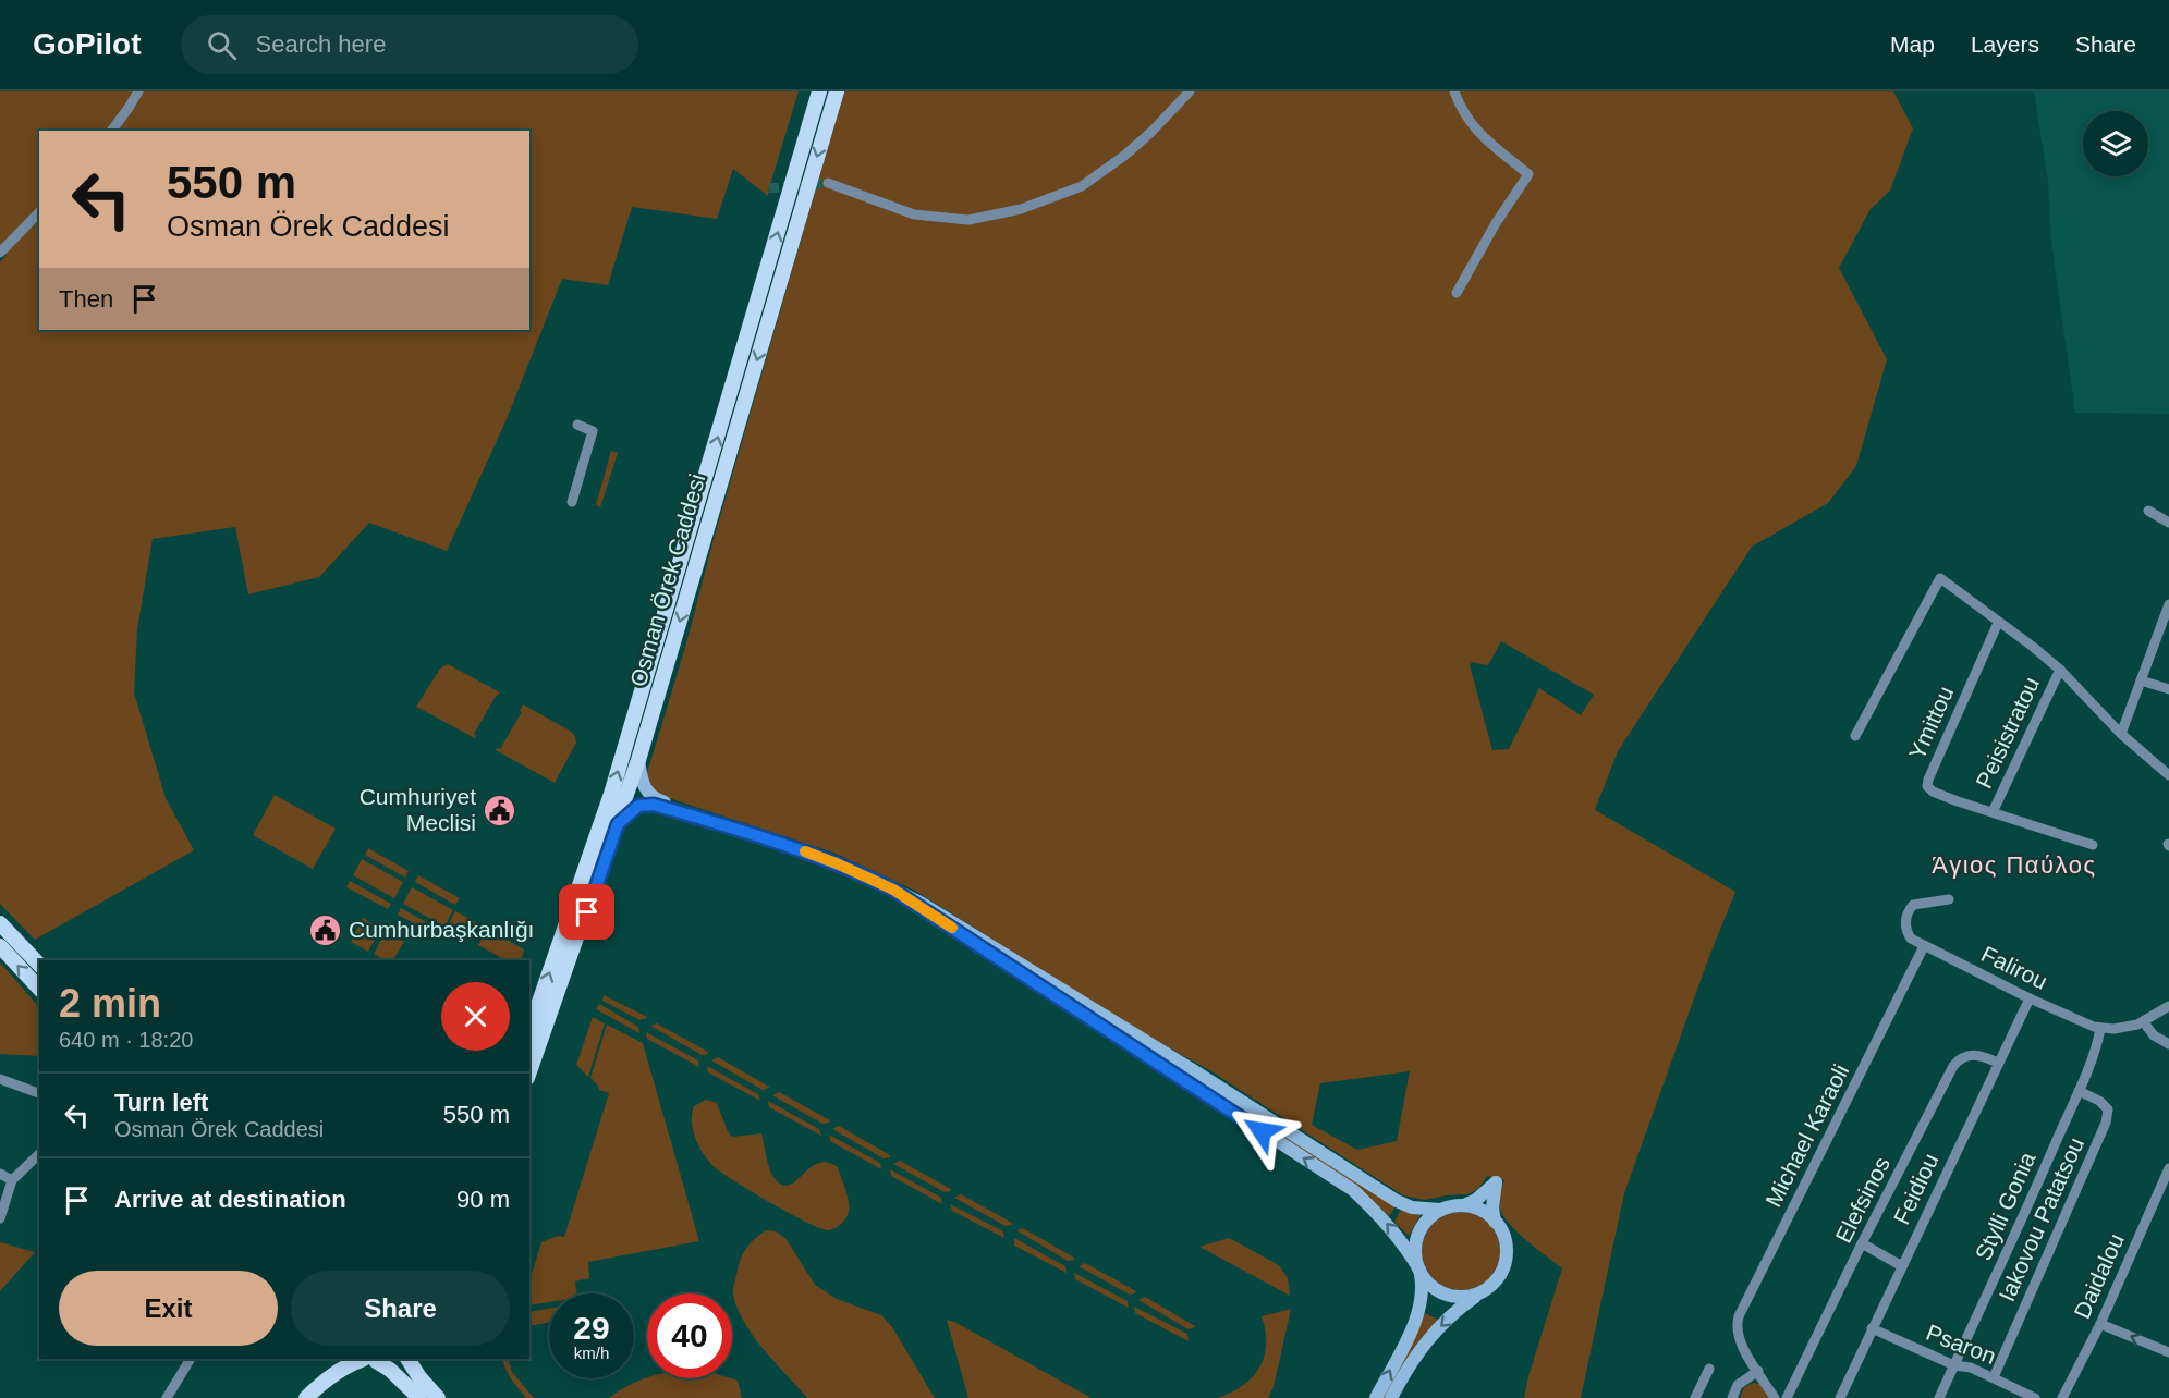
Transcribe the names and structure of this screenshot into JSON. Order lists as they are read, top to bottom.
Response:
{
  "streets": {
    "main road": ["Osman Örek Caddesi"],
    "street": [
      "Ymittou",
      "Peisistratou",
      "Falirou",
      "Michael Karaoli",
      "Feidiou",
      "Elefsinos",
      "Stylli Gonia",
      "Iakovou Patatsou",
      "Daidalou",
      "Psaron"
    ]
  },
  "crossings": [
    ["Ymittou", "Peisistratou"],
    ["Falirou", "Michael Karaoli"],
    ["Falirou", "Feidiou"],
    ["Falirou", "Stylli Gonia"],
    ["Feidiou", "Elefsinos"],
    ["Feidiou", "Psaron"],
    ["Stylli Gonia", "Iakovou Patatsou"],
    ["Stylli Gonia", "Psaron"],
    ["Iakovou Patatsou", "Psaron"]
  ],
  "districts": ["Άγιος Παύλος"],
  "places": {
    "public building": ["Cumhuriyet Meclisi", "Cumhurbaşkanlığı"]
  },
  "page": {
    "header": "GoPilot",
    "search": "Search here",
    "nav": ["Map", "Layers", "Share"],
    "turn": ["550 m", "Osman Örek Caddesi"],
    "then": "Then",
    "heading": ["2 min", "640 m · 18:20"],
    "list": [
      {
        "name": "Turn left",
        "note": "Osman Örek Caddesi",
        "value": "550 m"
      },
      {
        "name": "Arrive at destination",
        "value": "90 m"
      }
    ],
    "buttons": ["Exit", "Share"],
    "speed": "29 km/h",
    "limit": "40"
  }
}
